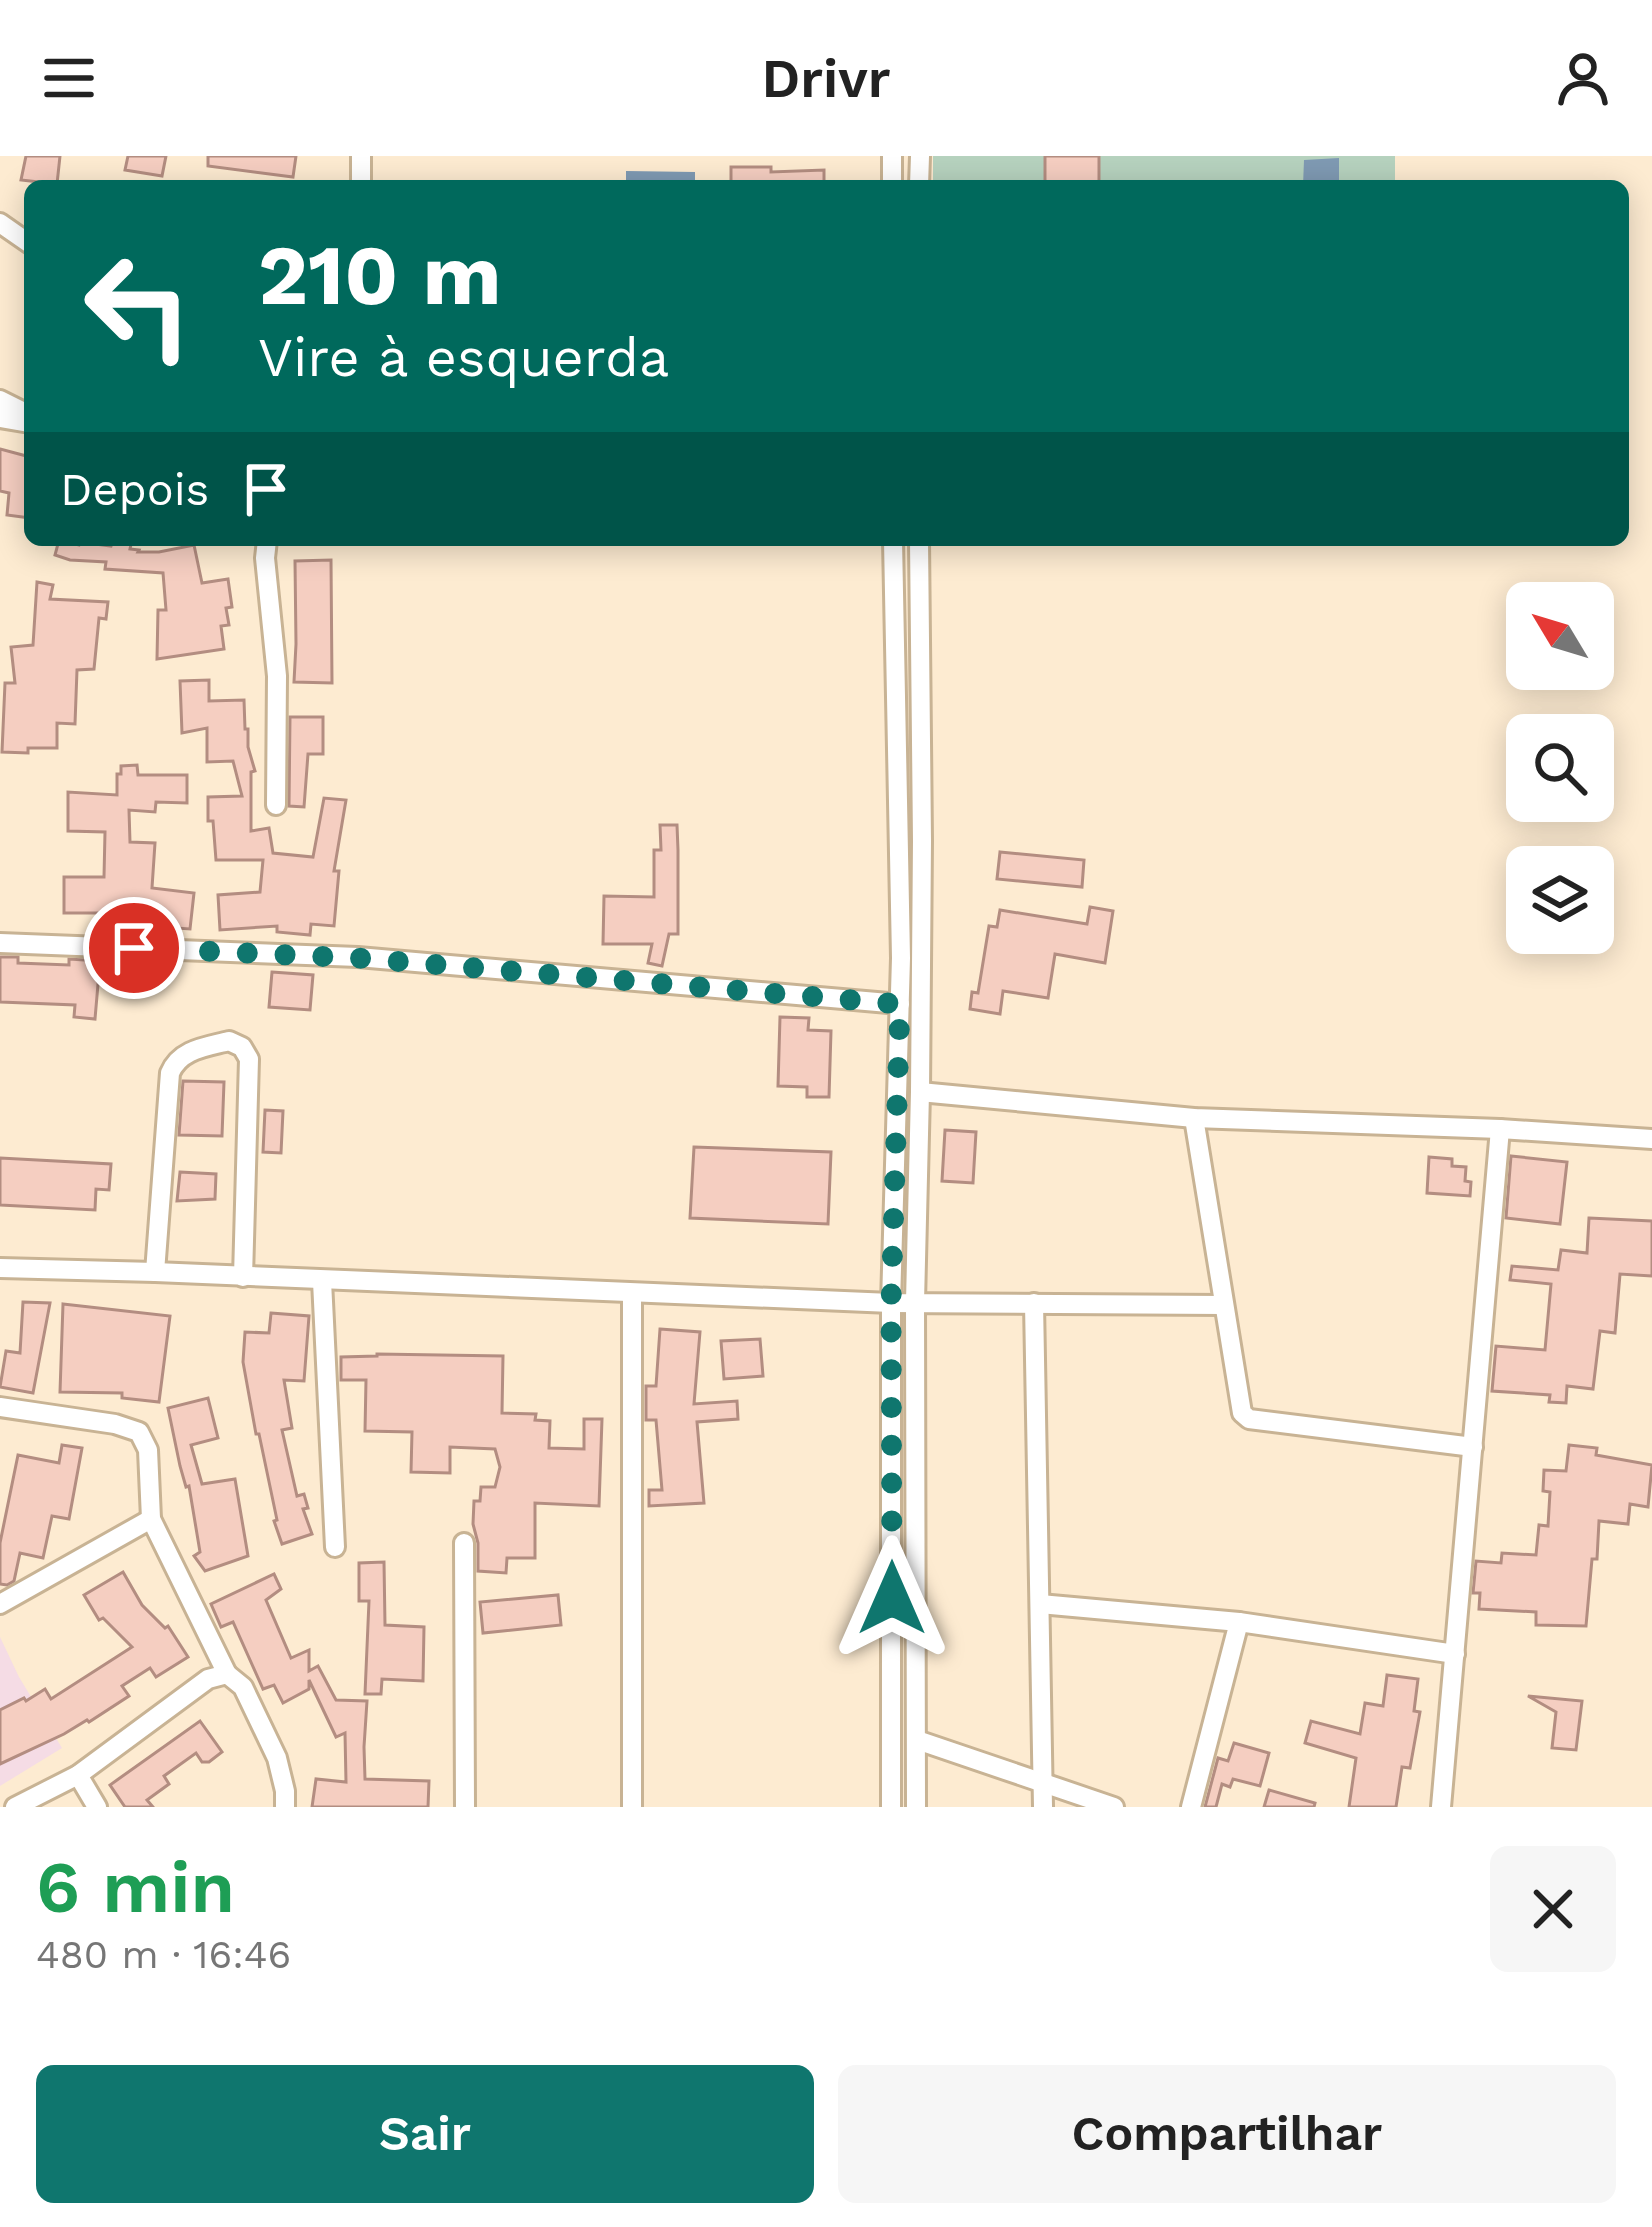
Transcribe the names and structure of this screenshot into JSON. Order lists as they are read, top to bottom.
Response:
{
  "north": "top left",
  "page": {
    "header": "Drivr",
    "turn": ["210 m", "Vire à esquerda"],
    "then": "Depois",
    "heading": ["6 min", "480 m · 16:46"],
    "buttons": ["Sair", "Compartilhar"]
  }
}
